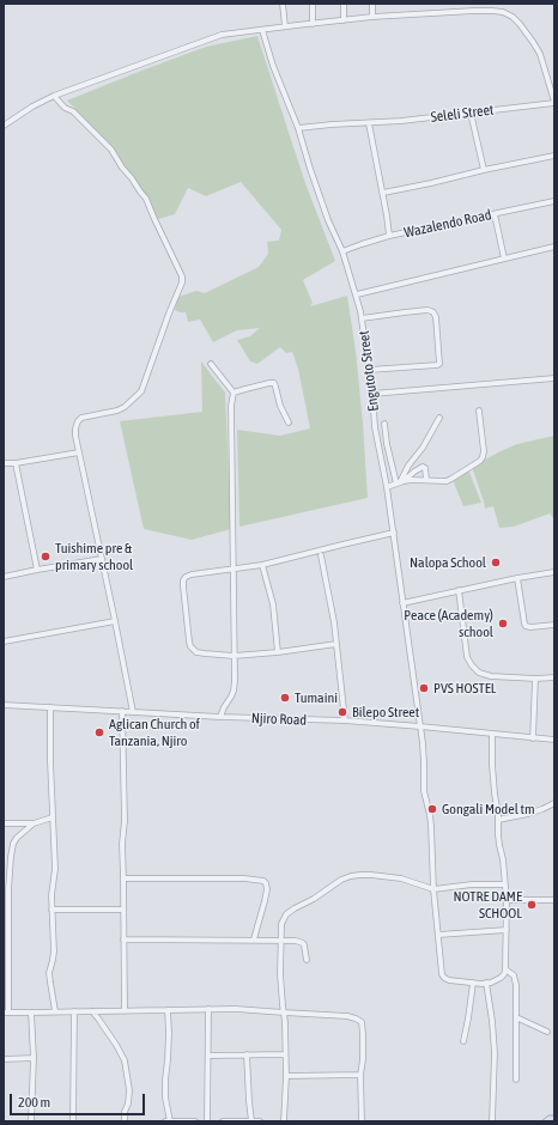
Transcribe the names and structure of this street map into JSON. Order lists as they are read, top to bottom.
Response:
{
  "streets": {
    "street": [
      "Seleli Street",
      "Wazalendo Road",
      "Engutoto Street",
      "Njiro Road"
    ]
  },
  "crossings": [
    ["Seleli Street", "Engutoto Street"],
    ["Wazalendo Road", "Engutoto Street"],
    ["Engutoto Street", "Njiro Road"]
  ],
  "places": [
    "Tuishime pre & primary school",
    "Nalopa School",
    "Peace (Academy) school",
    "PVS HOSTEL",
    "Tumaini",
    "Bilepo Street",
    "Aglican Church of Tanzania, Njiro",
    "Gongali Model tm",
    "NOTRE DAME SCHOOL"
  ],
  "scale_bar": "200 m"
}
